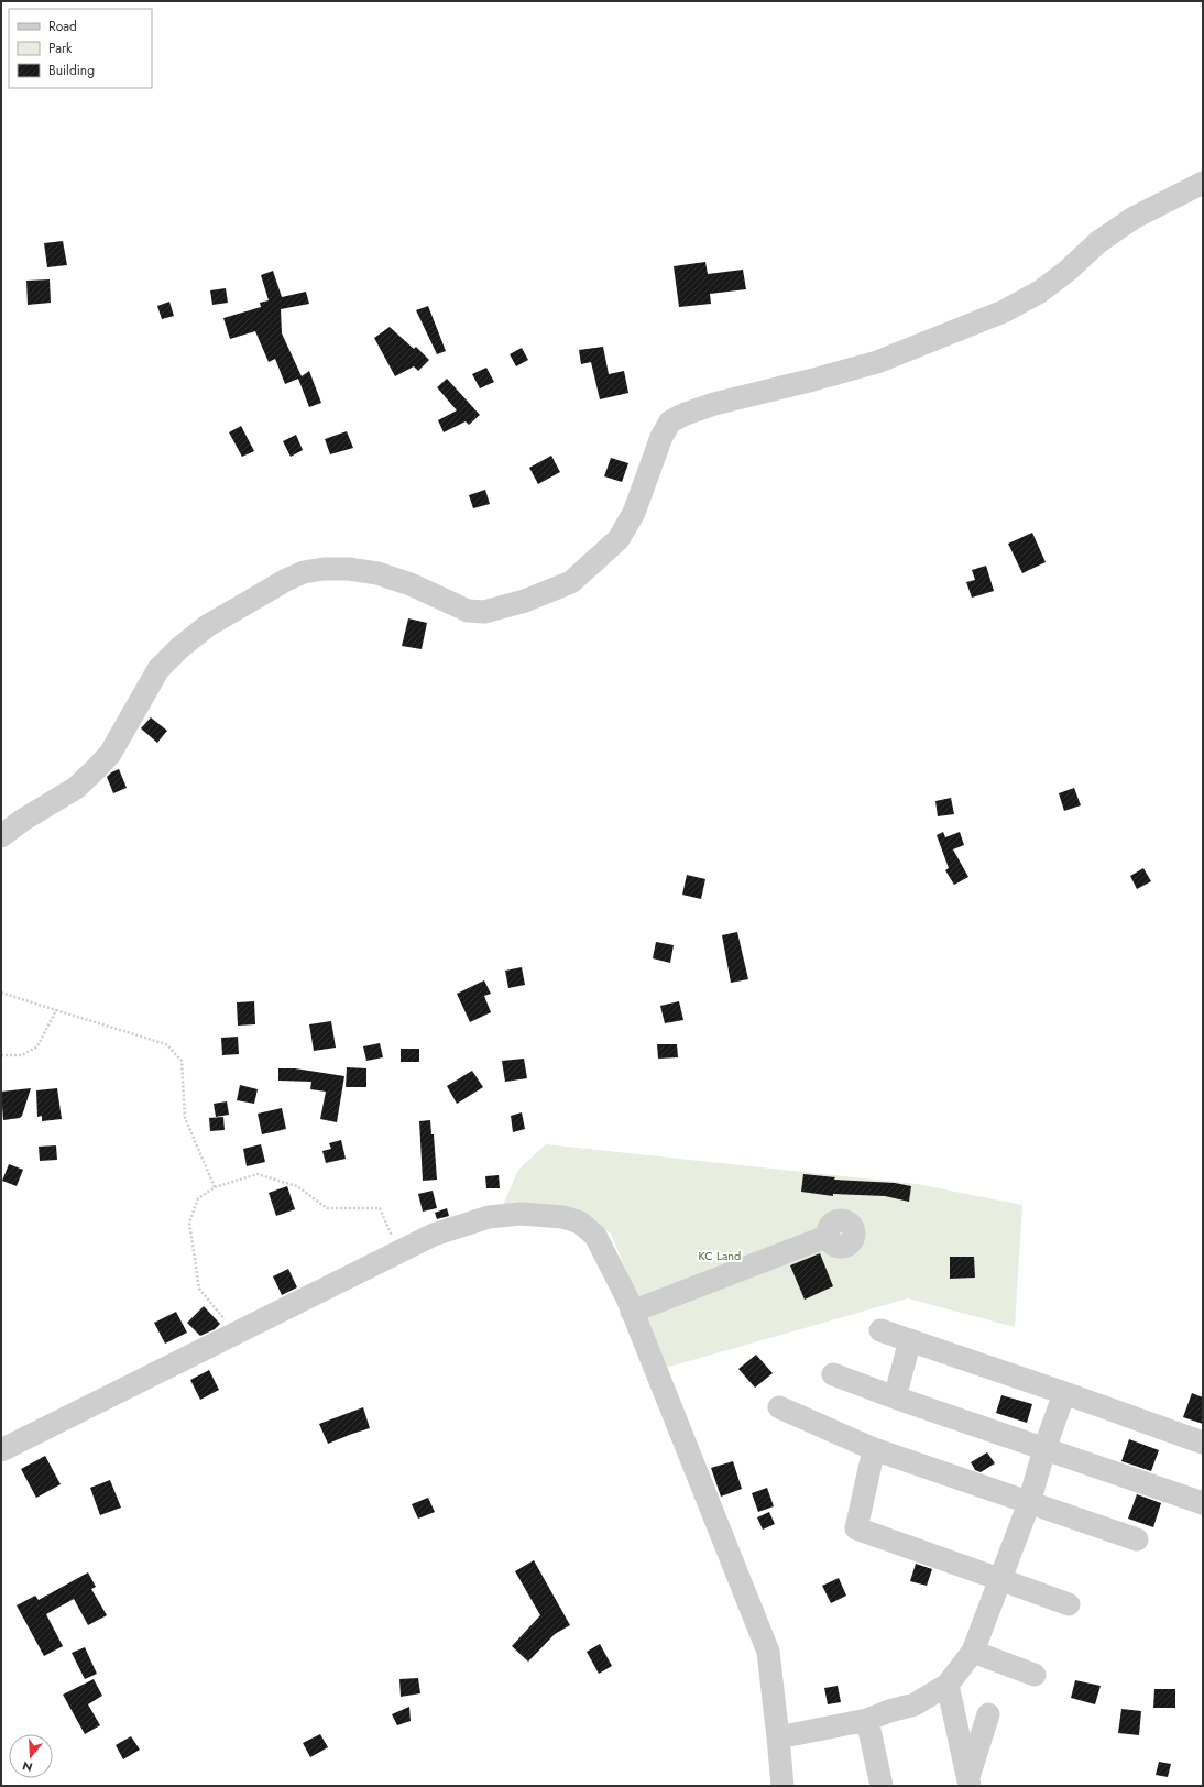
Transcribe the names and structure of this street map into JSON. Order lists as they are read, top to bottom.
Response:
{
  "parks": ["KC Land"],
  "legend": ["Road", "Park", "Building"],
  "north": "bottom"
}
